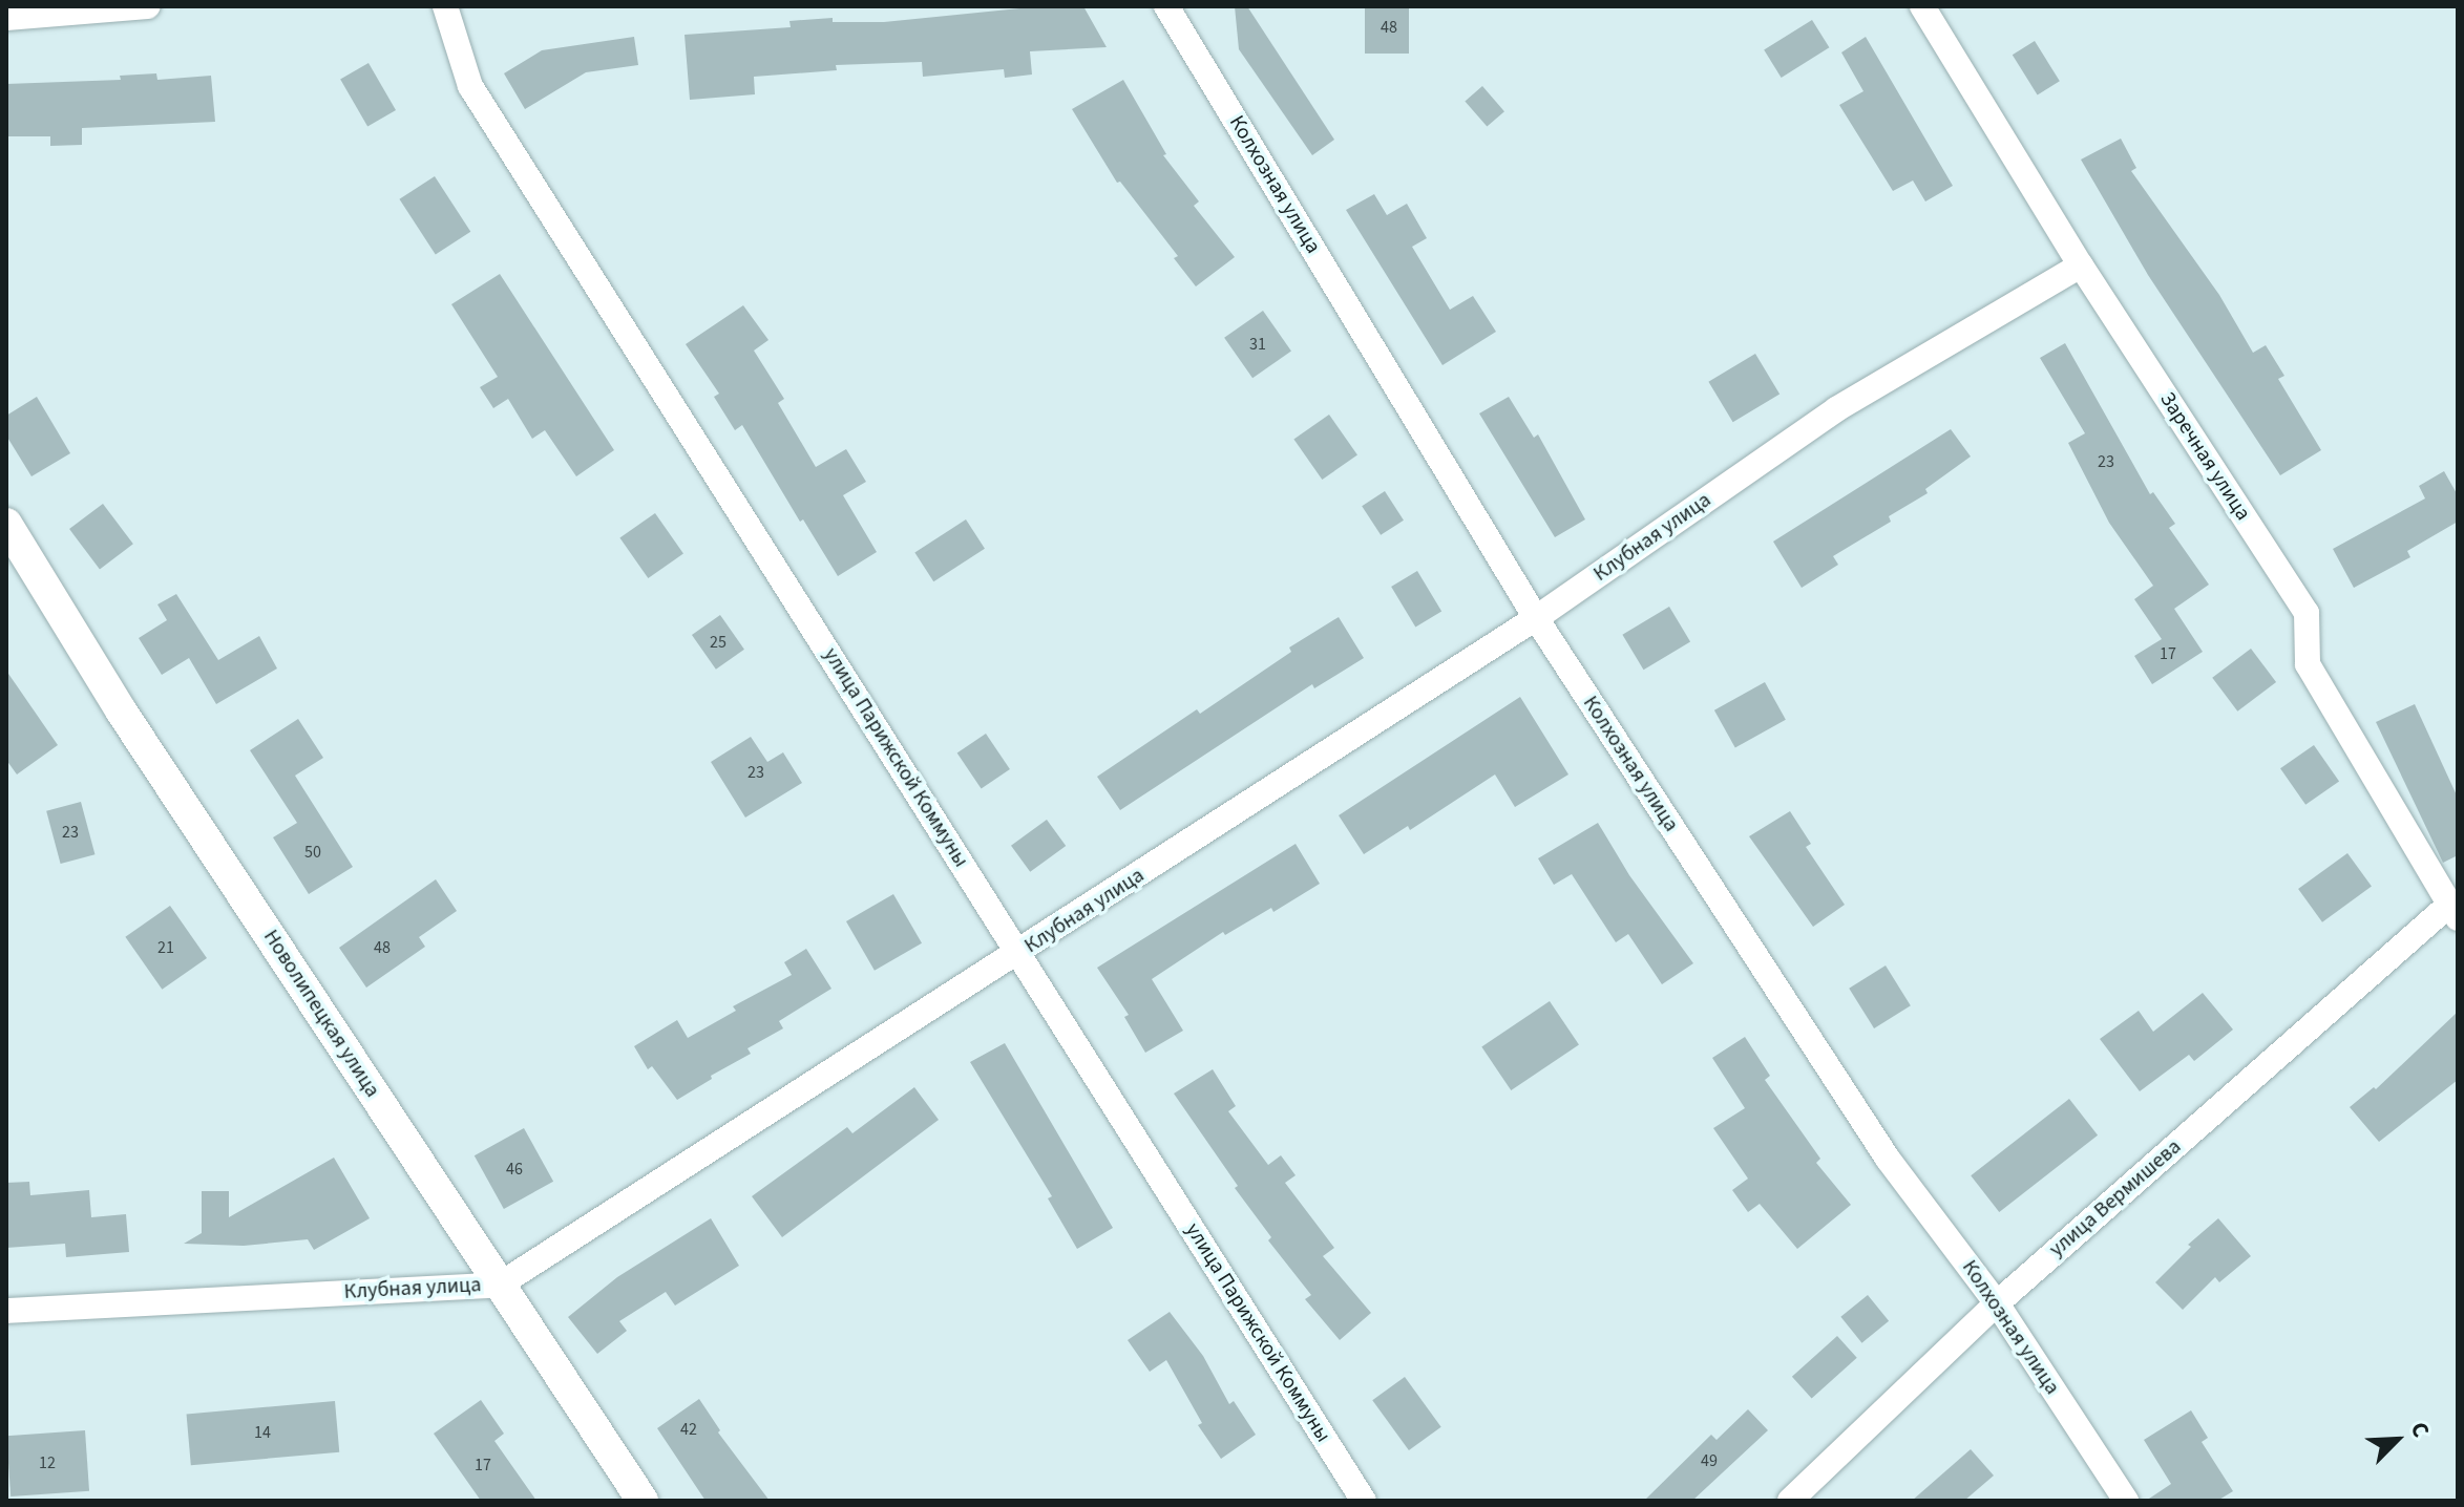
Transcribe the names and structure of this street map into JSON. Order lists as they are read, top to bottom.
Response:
{
  "streets": {
    "street": [
      "Колхозная улица",
      "Заречная улица",
      "Клубная улица",
      "улица Парижской Коммуны",
      "Новолипецкая улица",
      "улица Вермишева"
    ]
  },
  "crossings": [
    ["Колхозная улица", "Клубная улица"],
    ["Колхозная улица", "улица Вермишева"],
    ["Заречная улица", "Клубная улица"],
    ["Заречная улица", "улица Вермишева"],
    ["Клубная улица", "улица Парижской Коммуны"],
    ["Клубная улица", "Новолипецкая улица"]
  ],
  "house_numbers": [
    "48",
    "31",
    "23",
    "25",
    "17",
    "23",
    "23",
    "50",
    "21",
    "48",
    "46",
    "42",
    "14",
    "49",
    "12",
    "17"
  ],
  "north": "top right"
}
